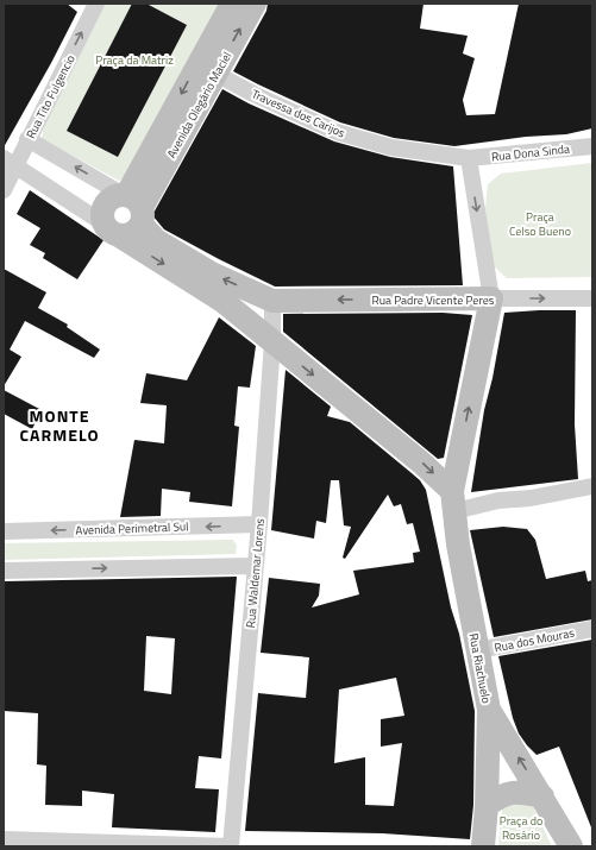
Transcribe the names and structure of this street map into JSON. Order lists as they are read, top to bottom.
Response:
{
  "streets": {
    "main road": ["Avenida Olegário Maciel", "Rua Padre Vicente Peres", "Rua Riachuelo"],
    "street": [
      "Rua Tito Fulgencio",
      "Travessa dos Carijos",
      "Rua Dona Sinda",
      "Avenida Perimetral Sul",
      "Rua Waldemar Lorens",
      "Rua dos Mouras"
    ]
  },
  "crossings": [
    ["Avenida Olegário Maciel", "Travessa dos Carijos"],
    ["Travessa dos Carijos", "Rua Dona Sinda"],
    ["Rua Padre Vicente Peres", "Rua Waldemar Lorens"],
    ["Rua Padre Vicente Peres", "Rua Riachuelo"],
    ["Avenida Perimetral Sul", "Rua Waldemar Lorens"],
    ["Rua dos Mouras", "Rua Riachuelo"]
  ],
  "one_way": ["Rua Tito Fulgencio", "Rua Riachuelo"],
  "districts": ["MONTE CARMELO"],
  "parks": ["Praça da Matriz", "Praça Celso Bueno", "Praça do Rosário"]
}
